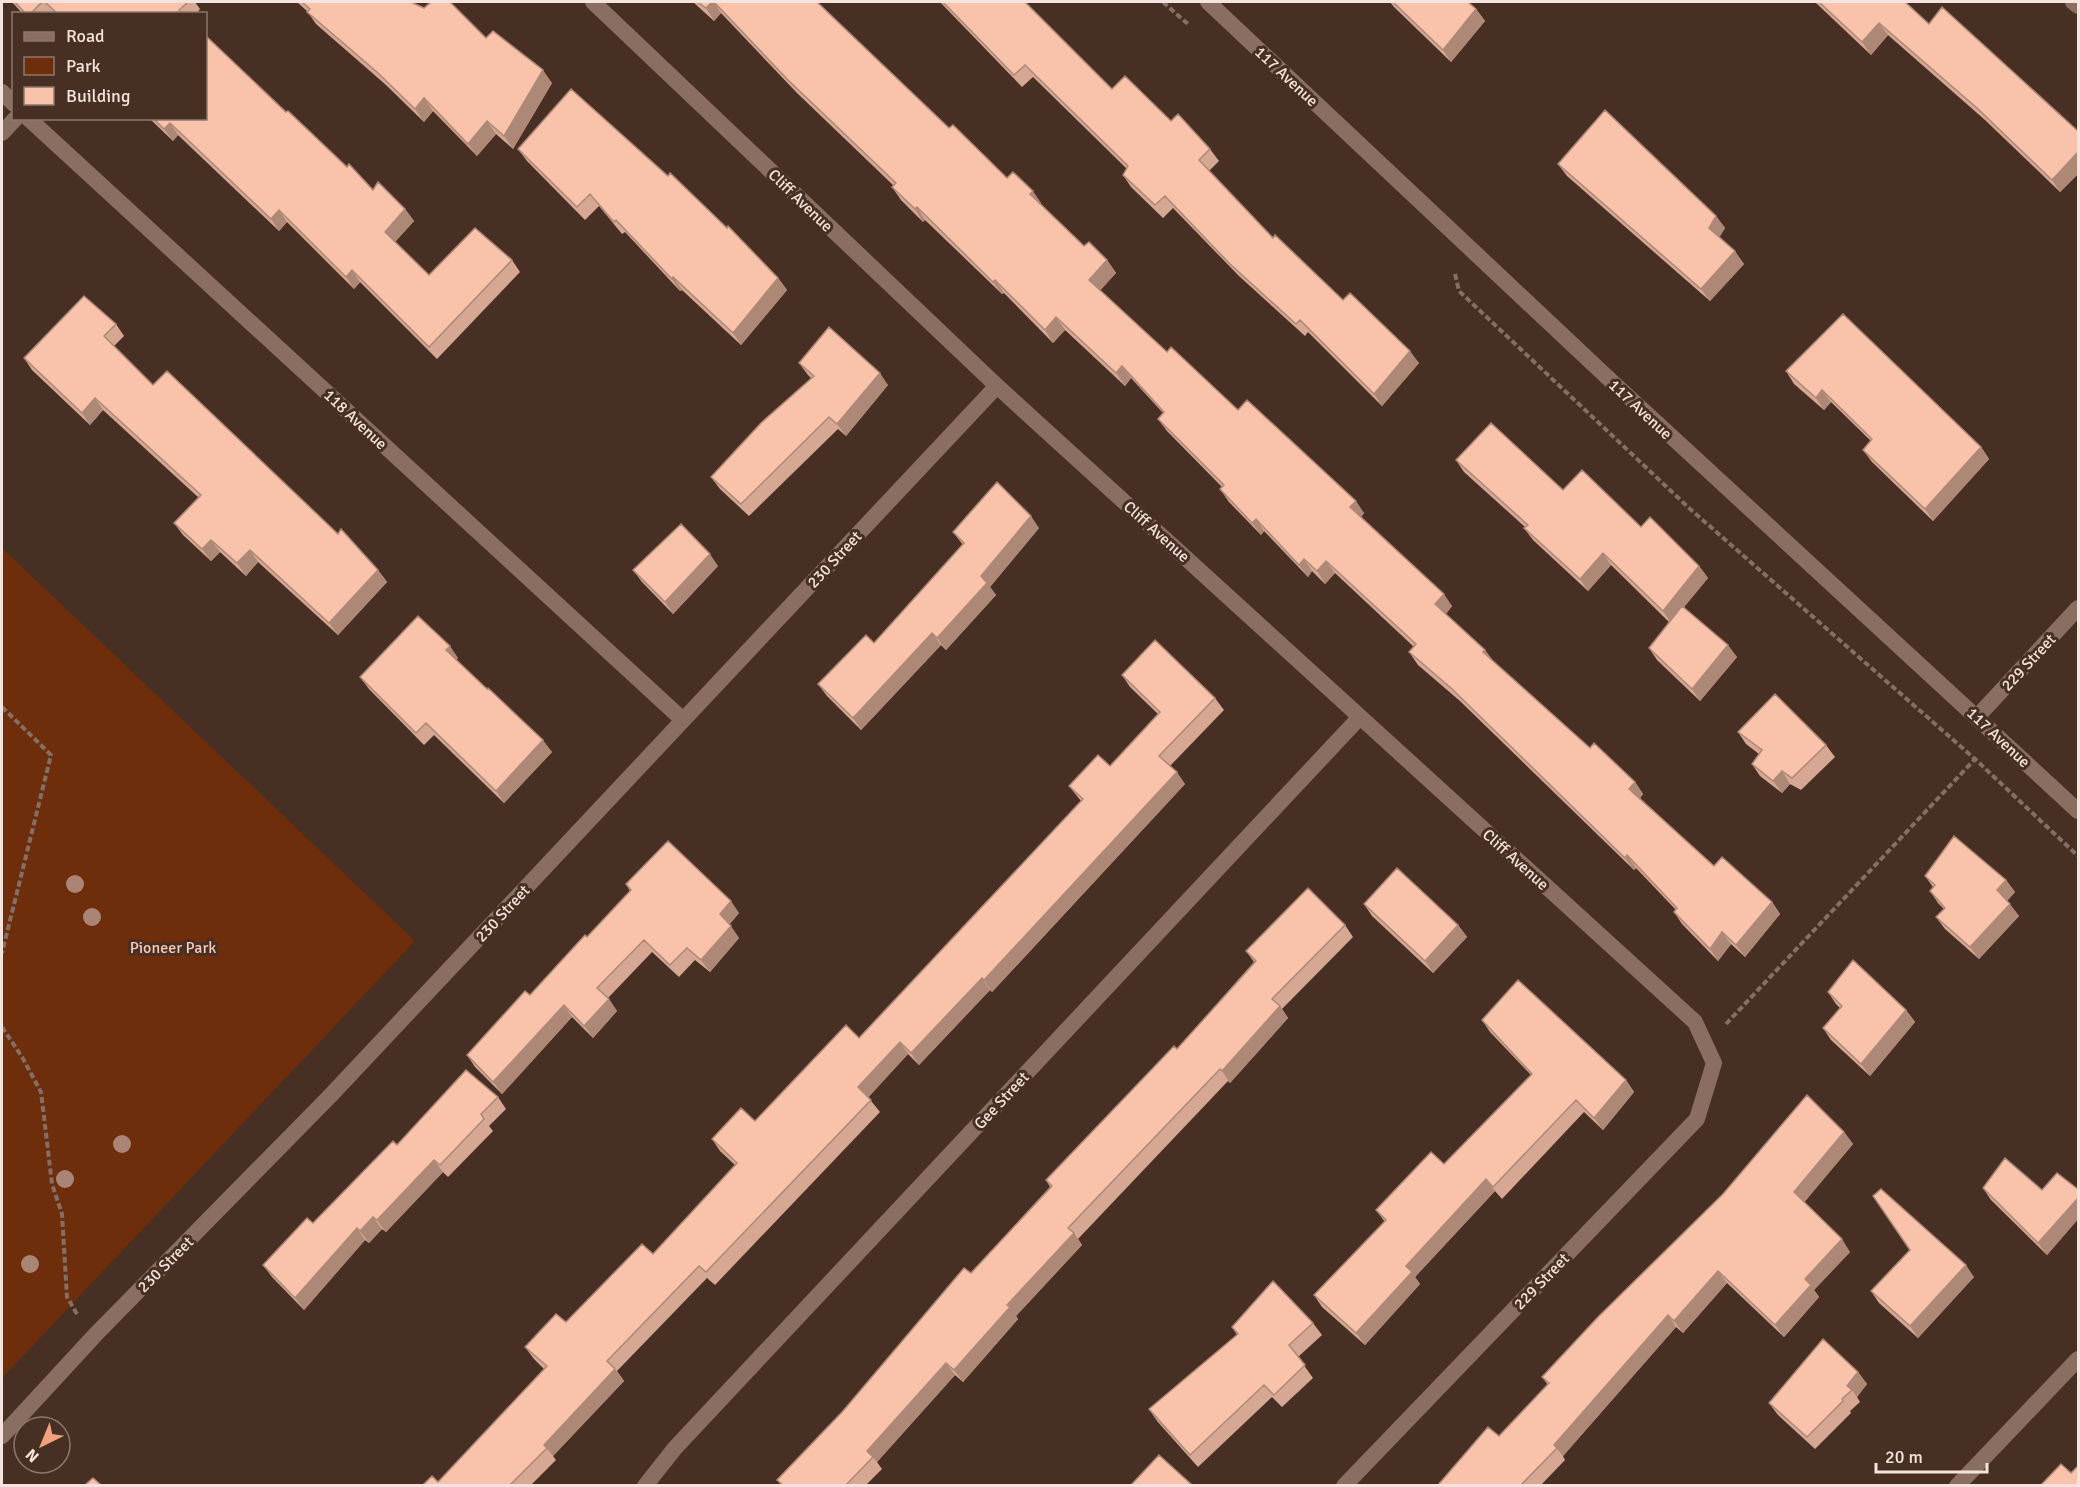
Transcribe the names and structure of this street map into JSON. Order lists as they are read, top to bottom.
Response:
{
  "streets": {
    "street": [
      "117 Avenue",
      "Cliff Avenue",
      "118 Avenue",
      "230 Street",
      "229 Street",
      "Gee Street"
    ]
  },
  "crossings": [
    ["117 Avenue", "229 Street"],
    ["Cliff Avenue", "230 Street"],
    ["Cliff Avenue", "229 Street"],
    ["Cliff Avenue", "Gee Street"],
    ["118 Avenue", "230 Street"]
  ],
  "parks": ["Pioneer Park"],
  "legend": ["Road", "Park", "Building"],
  "scale_bar": "20 m",
  "north": "bottom left"
}
